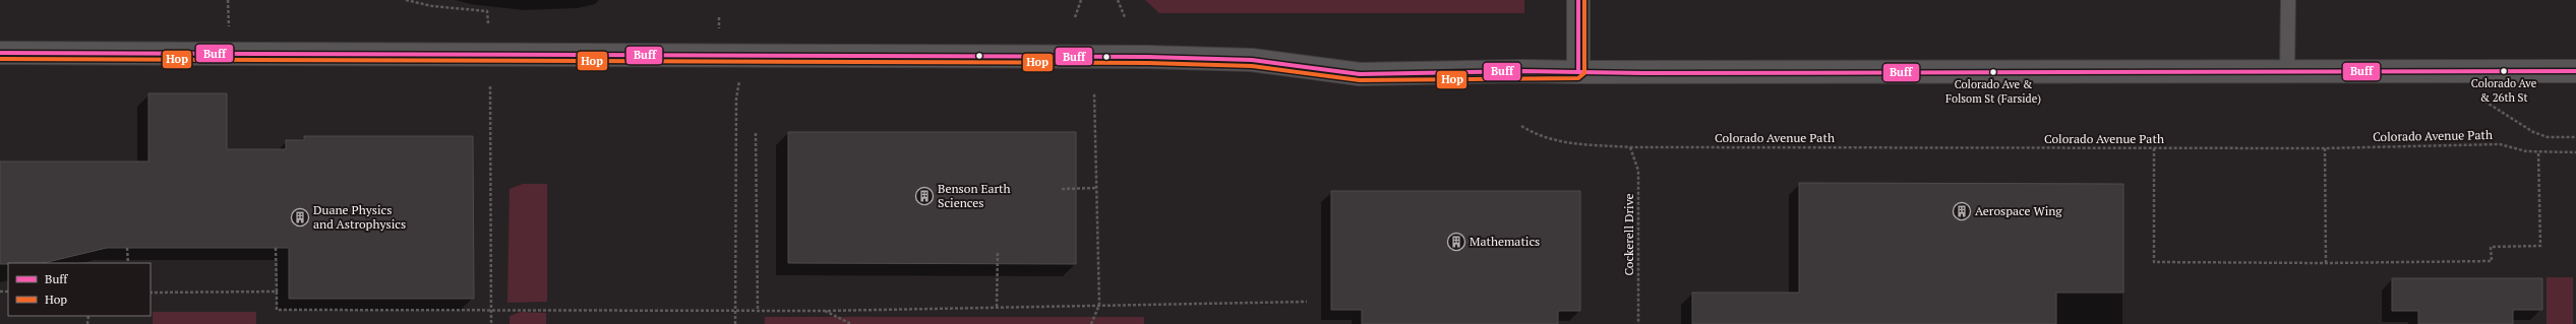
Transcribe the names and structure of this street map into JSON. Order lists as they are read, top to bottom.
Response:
{
  "streets": {
    "path": ["Colorado Avenue Path", "Cockerell Drive"]
  },
  "crossings": [
    ["Colorado Avenue Path", "Cockerell Drive"]
  ],
  "places": {
    "other": ["Colorado Ave & 26th St", "Colorado Ave & Folsom St (Farside)"],
    "building": [
      "Benson Earth Sciences",
      "Aerospace Wing",
      "Duane Physics and Astrophysics",
      "Mathematics"
    ]
  },
  "lines": ["transit line Buff", "transit line Hop"],
  "legend": ["Buff", "Hop"]
}
